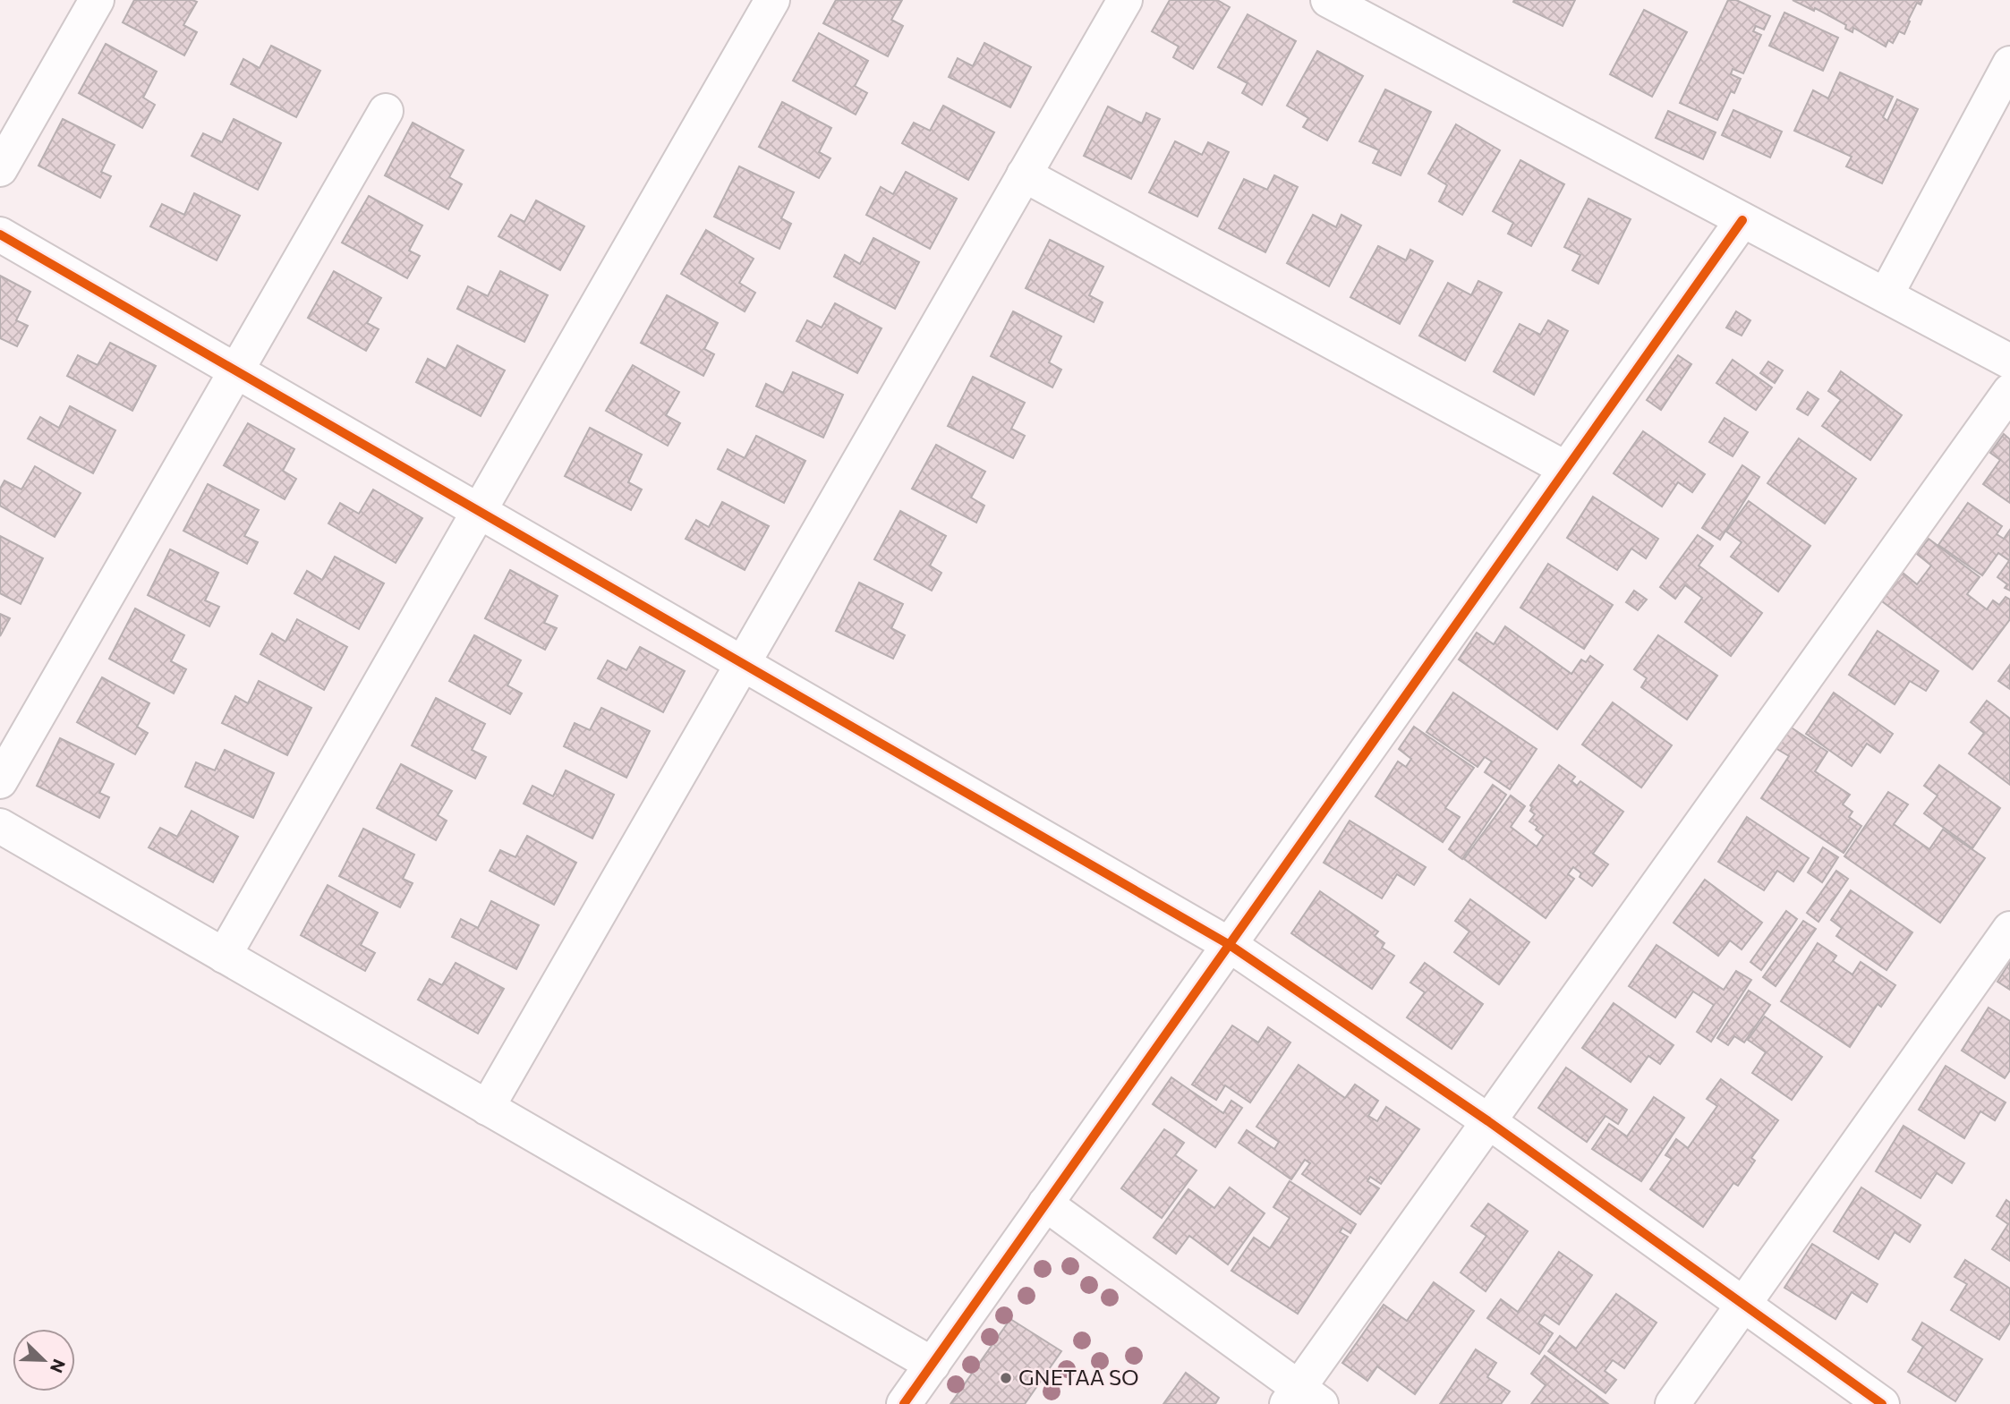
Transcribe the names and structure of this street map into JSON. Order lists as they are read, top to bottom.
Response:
{
  "places": ["GNETAA SO"],
  "north": "bottom right"
}
